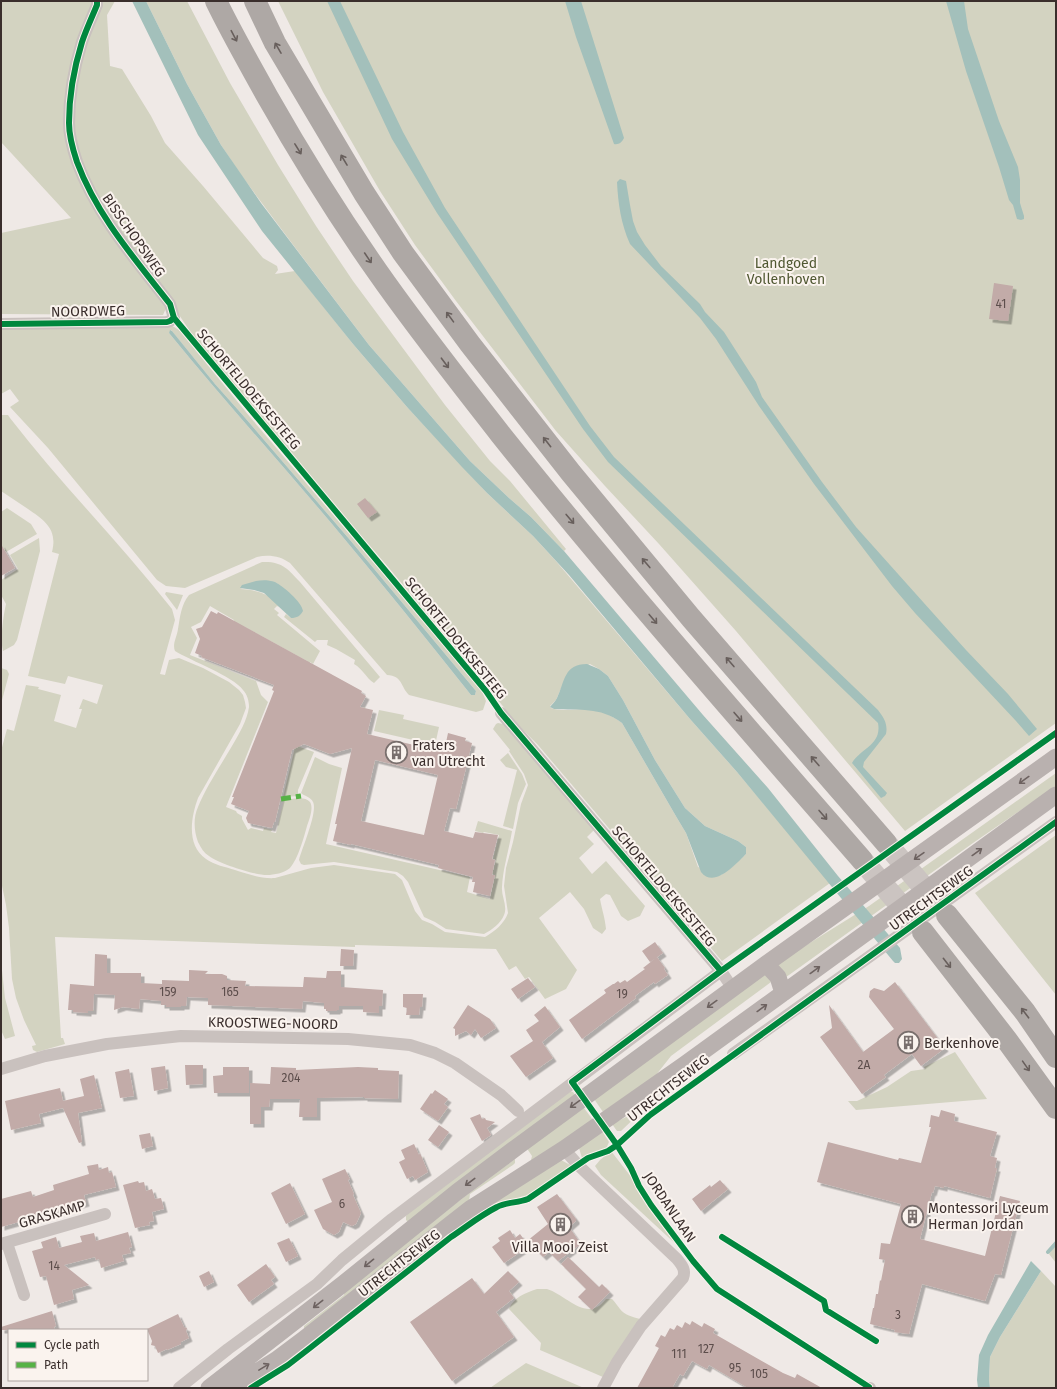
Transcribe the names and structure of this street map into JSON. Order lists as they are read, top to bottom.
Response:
{
  "streets": {
    "main road": ["UTRECHTSEWEG"],
    "street": [
      "BISSCHOPSWEG",
      "NOORDWEG",
      "SCHORTELDOEKSESTEEG",
      "KROOSTWEG-NOORD",
      "JORDANLAAN",
      "GRASKAMP"
    ]
  },
  "crossings": [
    ["BISSCHOPSWEG", "NOORDWEG"],
    ["SCHORTELDOEKSESTEEG", "UTRECHTSEWEG"],
    ["UTRECHTSEWEG", "JORDANLAAN"]
  ],
  "parks": ["Landgoed Vollenhoven"],
  "places": {
    "building": [
      "Fraters van Utrecht",
      "Berkenhove",
      "Montessori Lyceum Herman Jordan",
      "Villa Mooi Zeist"
    ]
  },
  "house_numbers": [
    "41",
    "159",
    "165",
    "19",
    "2A",
    "204",
    "6",
    "14",
    "3",
    "127",
    "111",
    "95",
    "105"
  ],
  "legend": ["Cycle path", "Path"]
}
